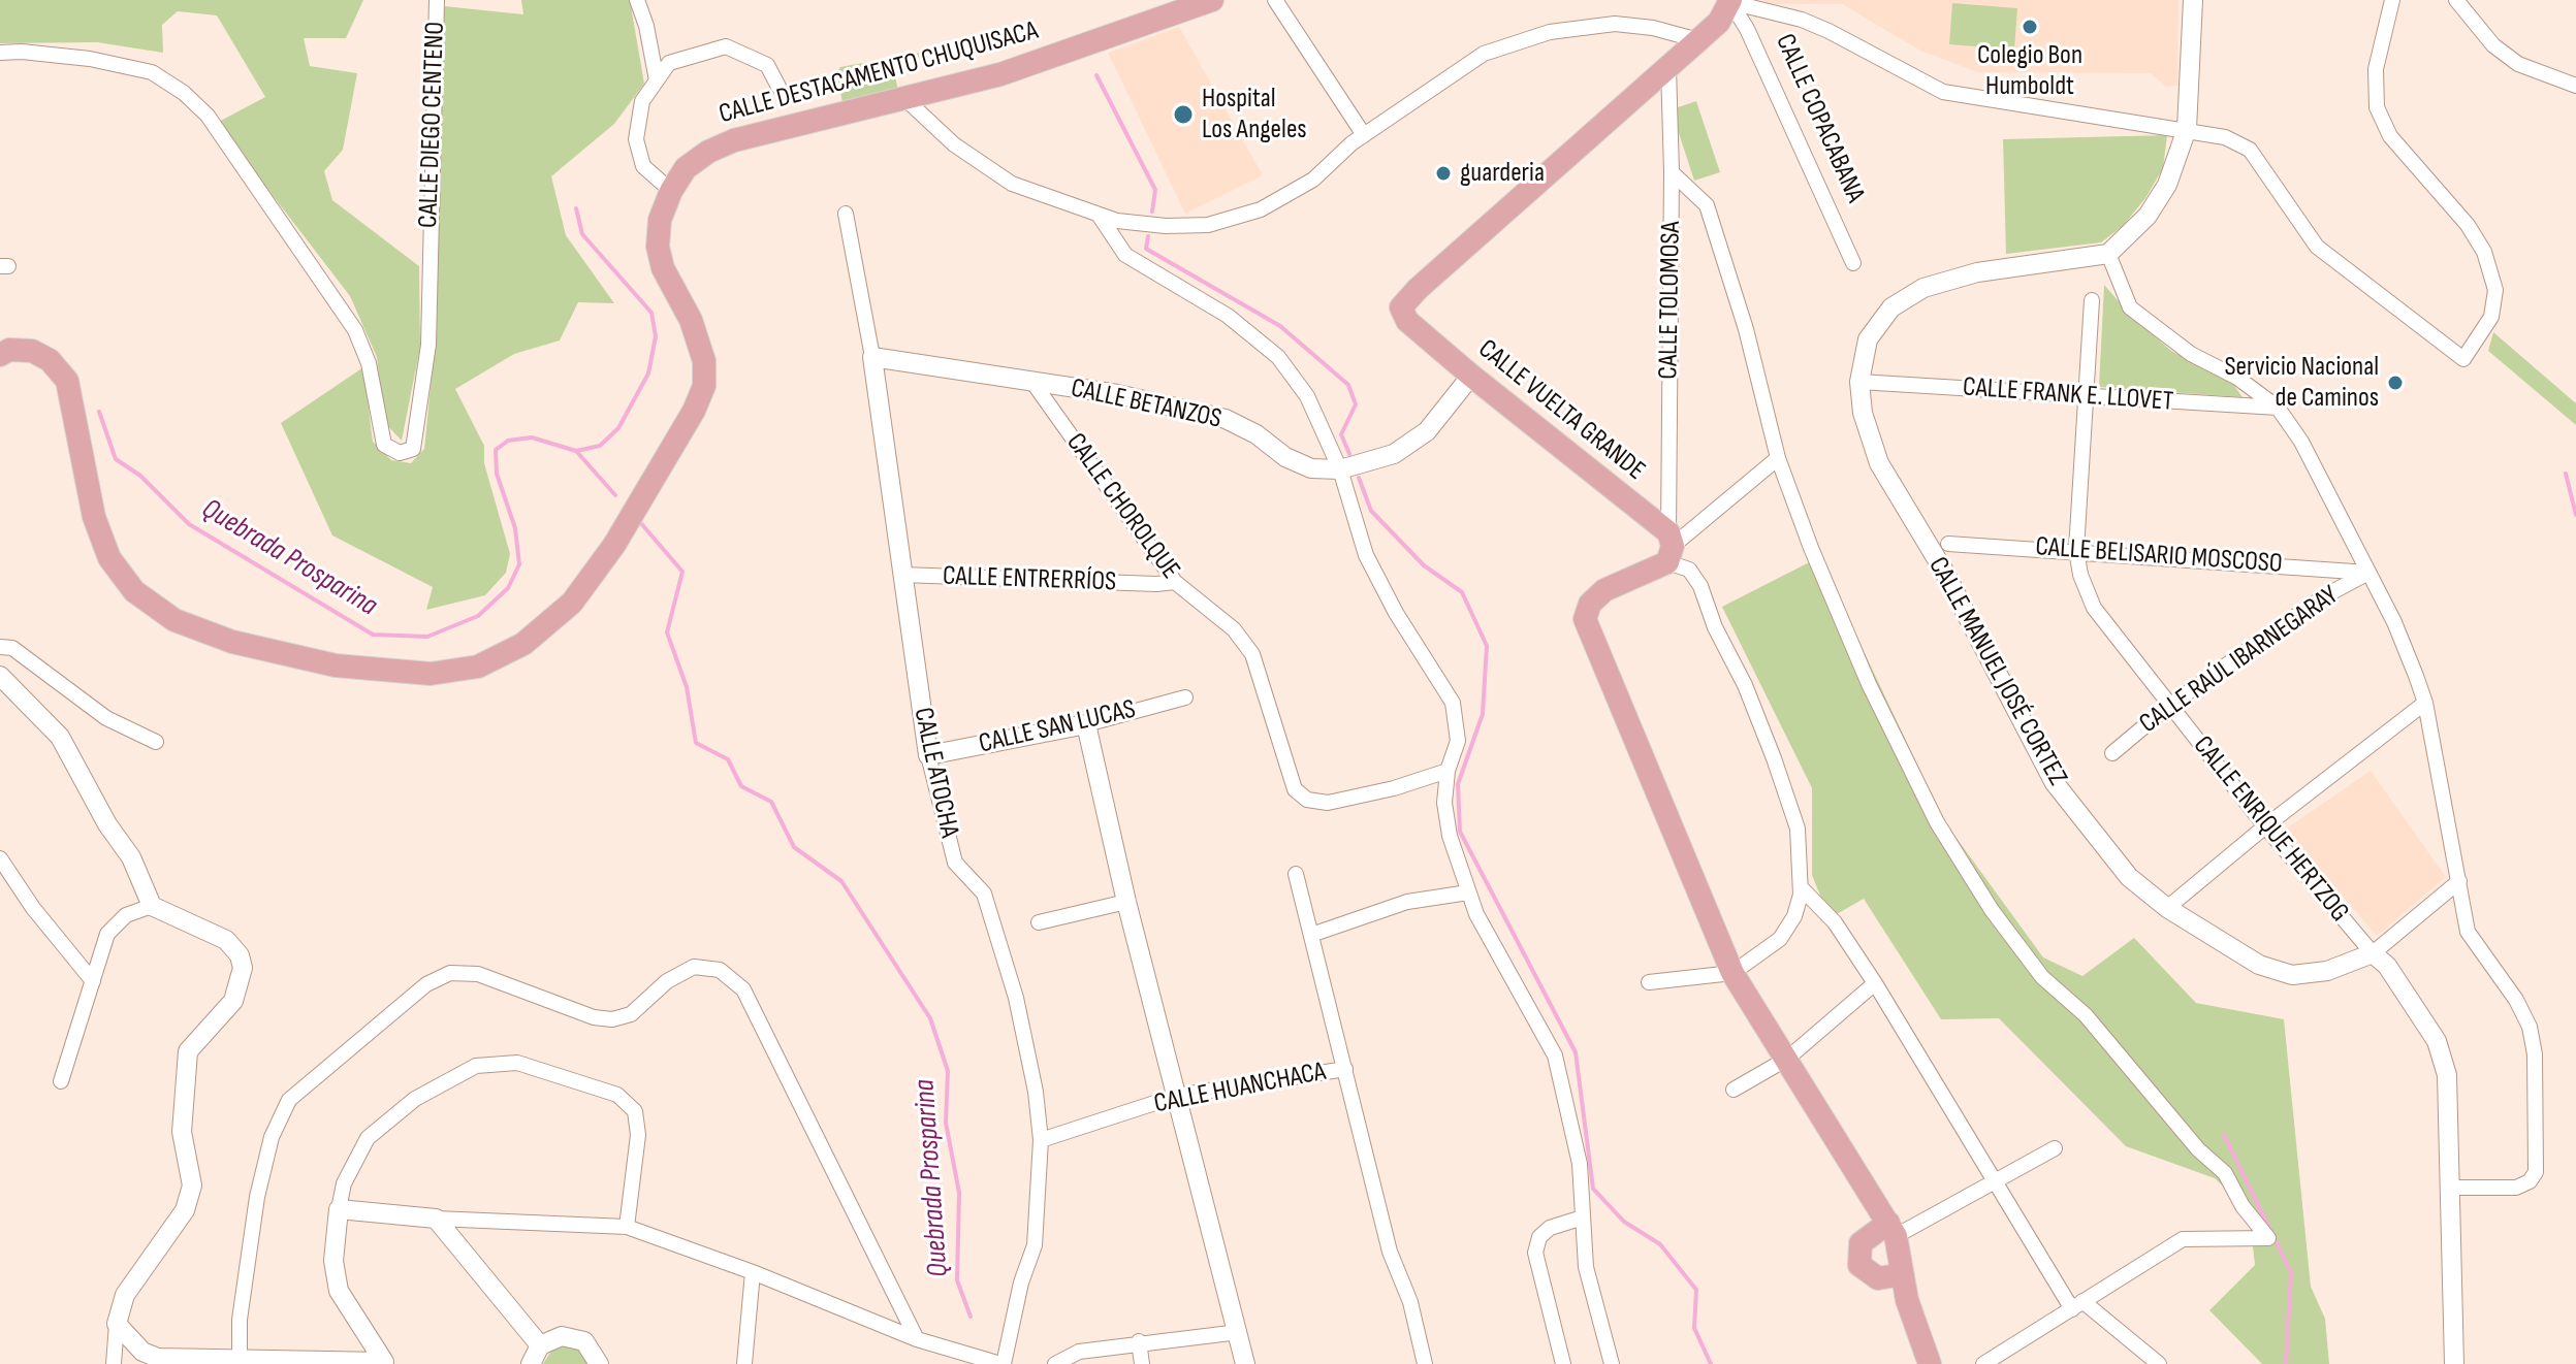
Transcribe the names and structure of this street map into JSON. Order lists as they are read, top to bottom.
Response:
{
  "streets": {
    "main road": ["CALLE DESTACAMENTO CHUQUISACA", "CALLE VUELTA GRANDE"],
    "street": [
      "CALLE COPACABANA",
      "CALLE DIEGO CENTENO",
      "CALLE TOLOMOSA",
      "CALLE FRANK E. LLOVET",
      "CALLE BETANZOS",
      "CALLE CHOROLQUE",
      "CALLE BELISARIO MOSCOSO",
      "CALLE ENTRERRÍOS",
      "CALLE RAÚL IBARNEGARAY",
      "CALLE MANUEL JOSÉ CORTEZ",
      "CALLE SAN LUCAS",
      "CALLE ATOCHA",
      "CALLE ENRIQUE HERTZOG",
      "CALLE HUANCHACA"
    ]
  },
  "crossings": [
    ["CALLE TOLOMOSA", "CALLE VUELTA GRANDE"],
    ["CALLE FRANK E. LLOVET", "CALLE MANUEL JOSÉ CORTEZ"],
    ["CALLE FRANK E. LLOVET", "CALLE ENRIQUE HERTZOG"],
    ["CALLE BETANZOS", "CALLE VUELTA GRANDE"],
    ["CALLE BETANZOS", "CALLE CHOROLQUE"],
    ["CALLE BETANZOS", "CALLE ATOCHA"],
    ["CALLE CHOROLQUE", "CALLE ENTRERRÍOS"],
    ["CALLE BELISARIO MOSCOSO", "CALLE RAÚL IBARNEGARAY"],
    ["CALLE BELISARIO MOSCOSO", "CALLE ENRIQUE HERTZOG"],
    ["CALLE ENTRERRÍOS", "CALLE ATOCHA"],
    ["CALLE RAÚL IBARNEGARAY", "CALLE ENRIQUE HERTZOG"],
    ["CALLE MANUEL JOSÉ CORTEZ", "CALLE ENRIQUE HERTZOG"],
    ["CALLE SAN LUCAS", "CALLE ATOCHA"],
    ["CALLE ATOCHA", "CALLE HUANCHACA"]
  ],
  "water": ["Quebrada Prosparina"],
  "places": [
    "Colegio Bon Humboldt",
    "Hospital Los Angeles",
    "guarderia",
    "Servicio Nacional de Caminos"
  ]
}
